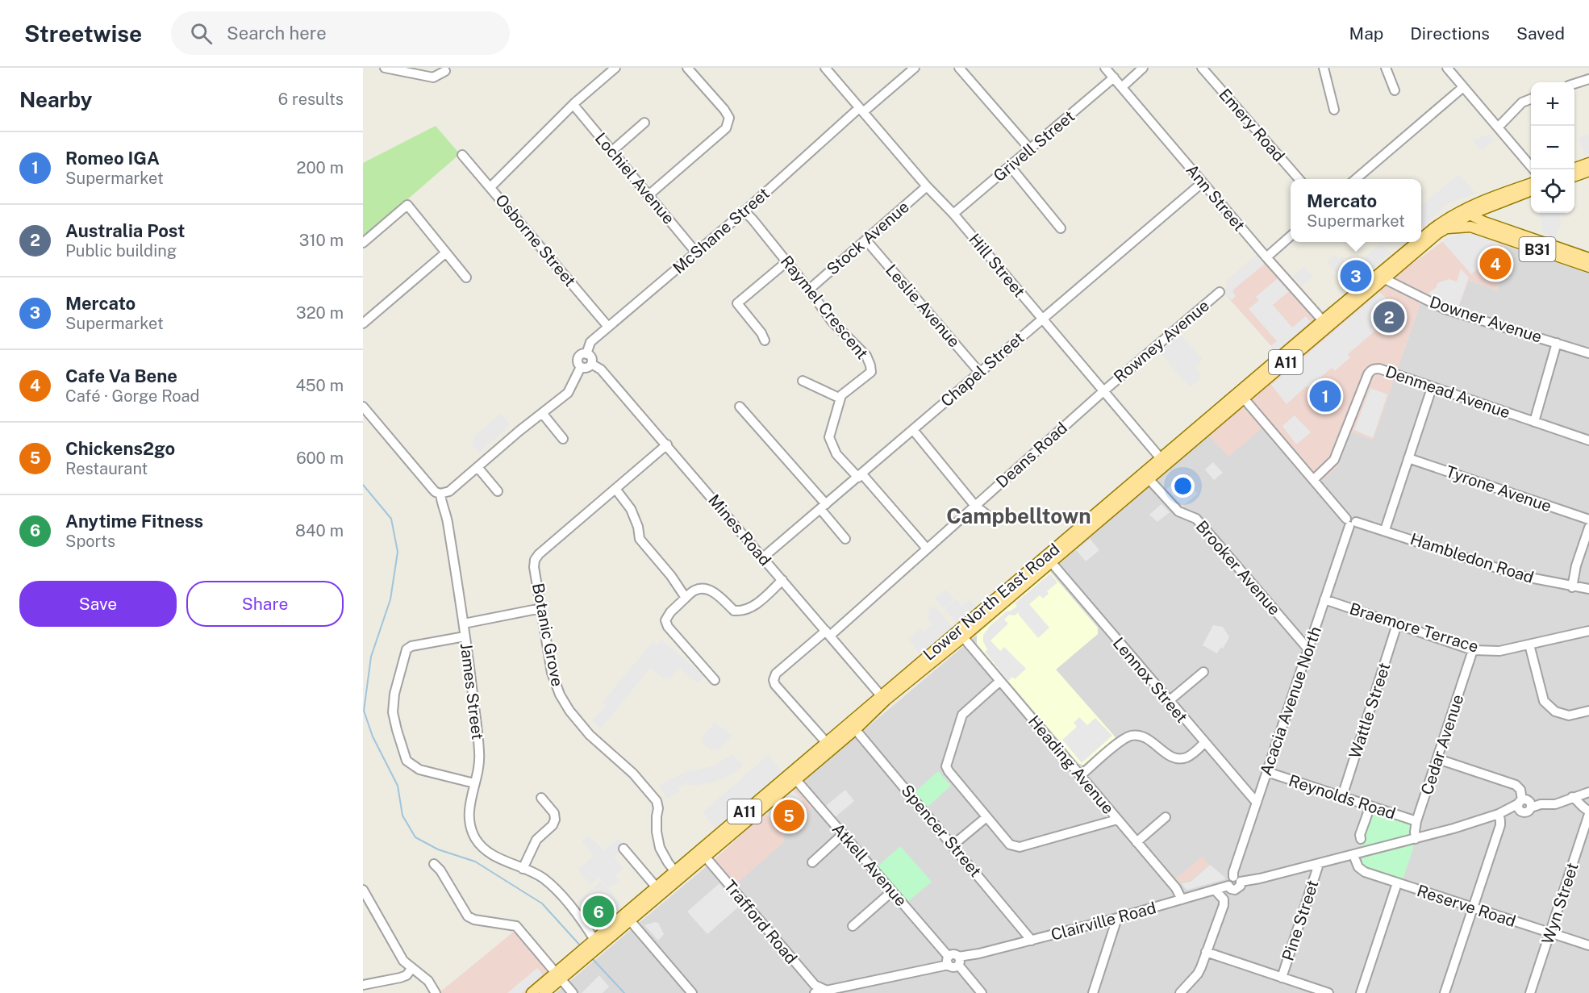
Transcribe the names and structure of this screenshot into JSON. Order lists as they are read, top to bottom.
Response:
{
  "streets": {
    "main road": ["B31", "A11", "Lower North East Road"],
    "street": [
      "Emery Road",
      "Grivell Street",
      "Lochiel Avenue",
      "Ann Street",
      "McShane Street",
      "Stock Avenue",
      "Osborne Street",
      "Hill Street",
      "Leslie Avenue",
      "Raymel Crescent",
      "Downer Avenue",
      "Rowney Avenue",
      "Chapel Street",
      "Denmead Avenue",
      "Deans Road",
      "Tyrone Avenue",
      "Mines Road",
      "Hambledon Road",
      "Brooker Avenue",
      "Braemore Terrace",
      "Botanic Grove",
      "Lennox Street",
      "James Street",
      "Acacia Avenue North",
      "Wattle Street",
      "Cedar Avenue",
      "Heading Avenue",
      "Reynolds Road",
      "Spencer Street",
      "Atkell Avenue",
      "Wyn Street",
      "Reserve Road",
      "Pine Street",
      "Clairville Road",
      "Trafford Road"
    ]
  },
  "crossings": [
    ["Grivell Street", "Ann Street"],
    ["Grivell Street", "Hill Street"],
    ["Lochiel Avenue", "McShane Street"],
    ["Ann Street", "Chapel Street"],
    ["Ann Street", "Lower North East Road"],
    ["McShane Street", "Osborne Street"],
    ["McShane Street", "Hill Street"],
    ["McShane Street", "Raymel Crescent"],
    ["McShane Street", "Mines Road"],
    ["Stock Avenue", "Hill Street"],
    ["Stock Avenue", "Leslie Avenue"],
    ["Stock Avenue", "Raymel Crescent"],
    ["B31", "Lower North East Road"],
    ["Hill Street", "Rowney Avenue"],
    ["Hill Street", "Chapel Street"],
    ["Hill Street", "Deans Road"],
    ["Hill Street", "Lower North East Road"],
    ["Leslie Avenue", "Chapel Street"],
    ["Downer Avenue", "Lower North East Road"],
    ["Rowney Avenue", "Deans Road"],
    ["Chapel Street", "Mines Road"],
    ["Deans Road", "Mines Road"],
    ["Deans Road", "Lower North East Road"],
    ["Mines Road", "Lower North East Road"],
    ["Mines Road", "Botanic Grove"],
    ["Hambledon Road", "Acacia Avenue North"],
    ["Brooker Avenue", "Lower North East Road"],
    ["Brooker Avenue", "Acacia Avenue North"],
    ["Lower North East Road", "Botanic Grove"],
    ["Lower North East Road", "Lennox Street"],
    ["Lower North East Road", "James Street"],
    ["Lower North East Road", "Heading Avenue"],
    ["Lower North East Road", "Spencer Street"],
    ["Lower North East Road", "Atkell Avenue"],
    ["Lower North East Road", "Trafford Road"],
    ["Braemore Terrace", "Acacia Avenue North"],
    ["Braemore Terrace", "Wattle Street"],
    ["Braemore Terrace", "Cedar Avenue"],
    ["Lennox Street", "Acacia Avenue North"],
    ["Acacia Avenue North", "Reynolds Road"],
    ["Acacia Avenue North", "Clairville Road"],
    ["Wattle Street", "Reynolds Road"],
    ["Cedar Avenue", "Reynolds Road"],
    ["Heading Avenue", "Clairville Road"],
    ["Spencer Street", "Clairville Road"],
    ["Atkell Avenue", "Clairville Road"],
    ["Wyn Street", "Reserve Road"]
  ],
  "districts": ["Campbelltown"],
  "page": {
    "header": "Streetwise",
    "search": "Search here",
    "nav": ["Map", "Directions", "Saved"],
    "heading": ["Nearby", "6 results"],
    "map_buttons": ["+", "−"],
    "list": [
      {
        "mark": "1",
        "name": "Romeo IGA",
        "note": "Supermarket",
        "value": "200 m"
      },
      {
        "mark": "2",
        "name": "Australia Post",
        "note": "Public building",
        "value": "310 m"
      },
      {
        "mark": "3",
        "name": "Mercato",
        "note": "Supermarket",
        "value": "320 m"
      },
      {
        "mark": "4",
        "name": "Cafe Va Bene",
        "note": "Café · Gorge Road",
        "value": "450 m"
      },
      {
        "mark": "5",
        "name": "Chickens2go",
        "note": "Restaurant",
        "value": "600 m"
      },
      {
        "mark": "6",
        "name": "Anytime Fitness",
        "note": "Sports",
        "value": "840 m"
      }
    ],
    "popup": ["Mercato", "Supermarket"],
    "pins": [
      "4",
      "3",
      "2",
      "1",
      "5",
      "6"
    ],
    "buttons": ["Save", "Share"]
  }
}
